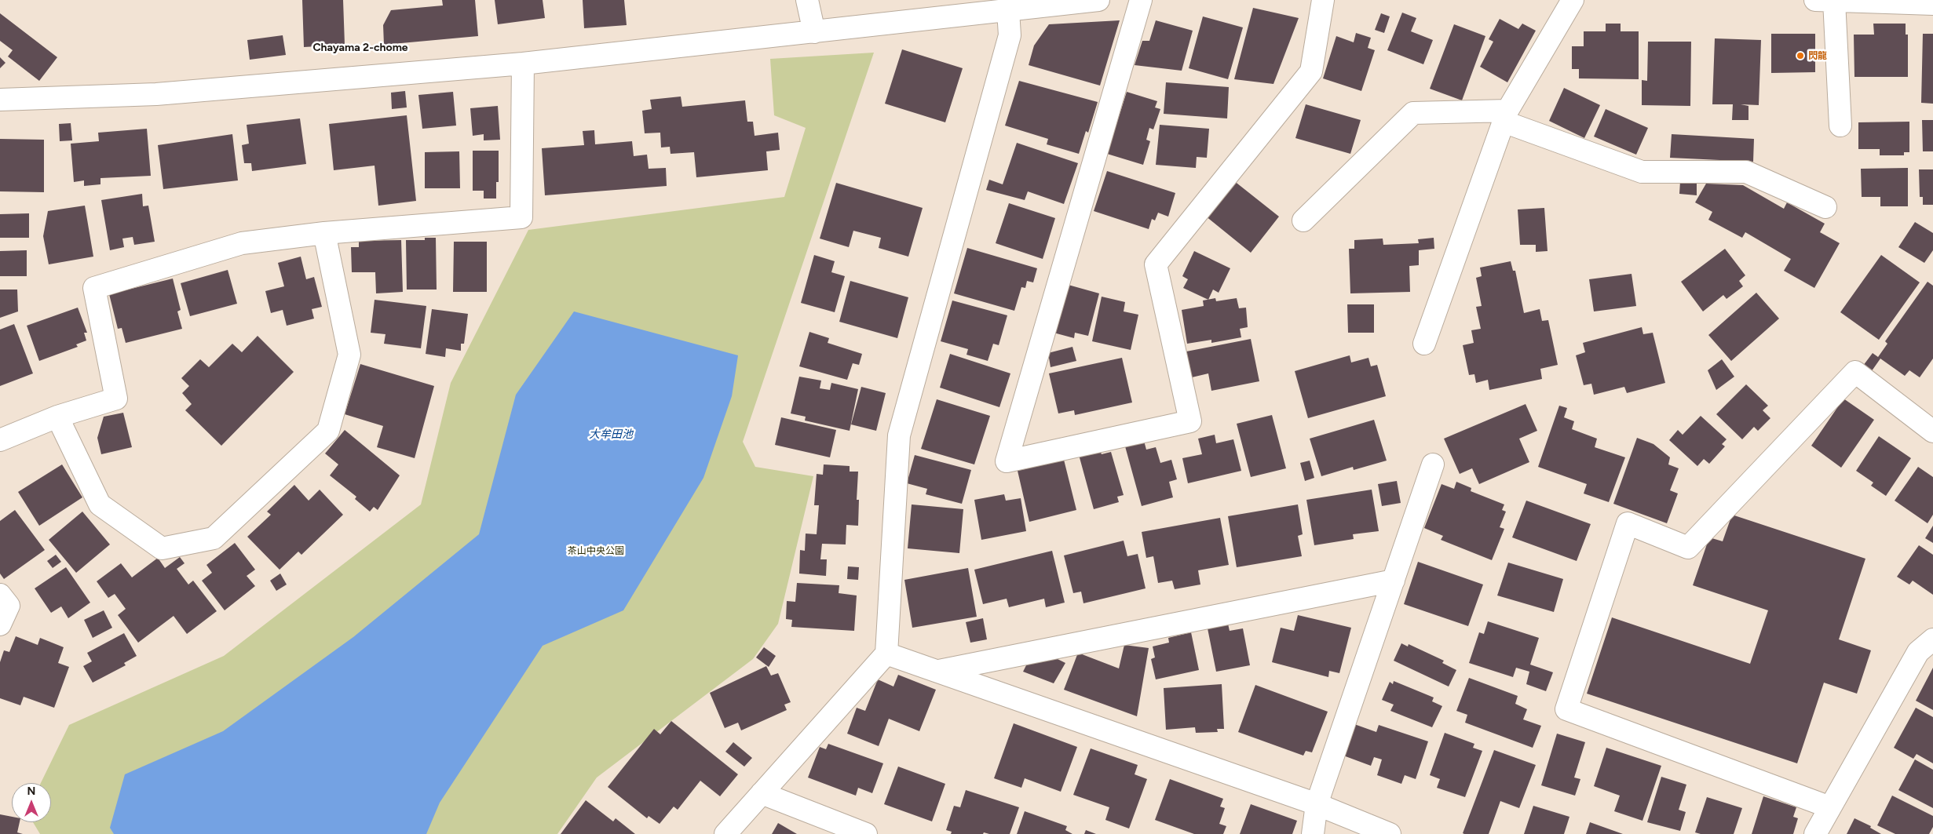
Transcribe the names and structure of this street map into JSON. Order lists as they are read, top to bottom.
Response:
{
  "districts": ["Chayama 2-chome"],
  "water": ["大牟田池"],
  "parks": ["茶山中央公園"],
  "places": ["閃龍"],
  "north": "top"
}
